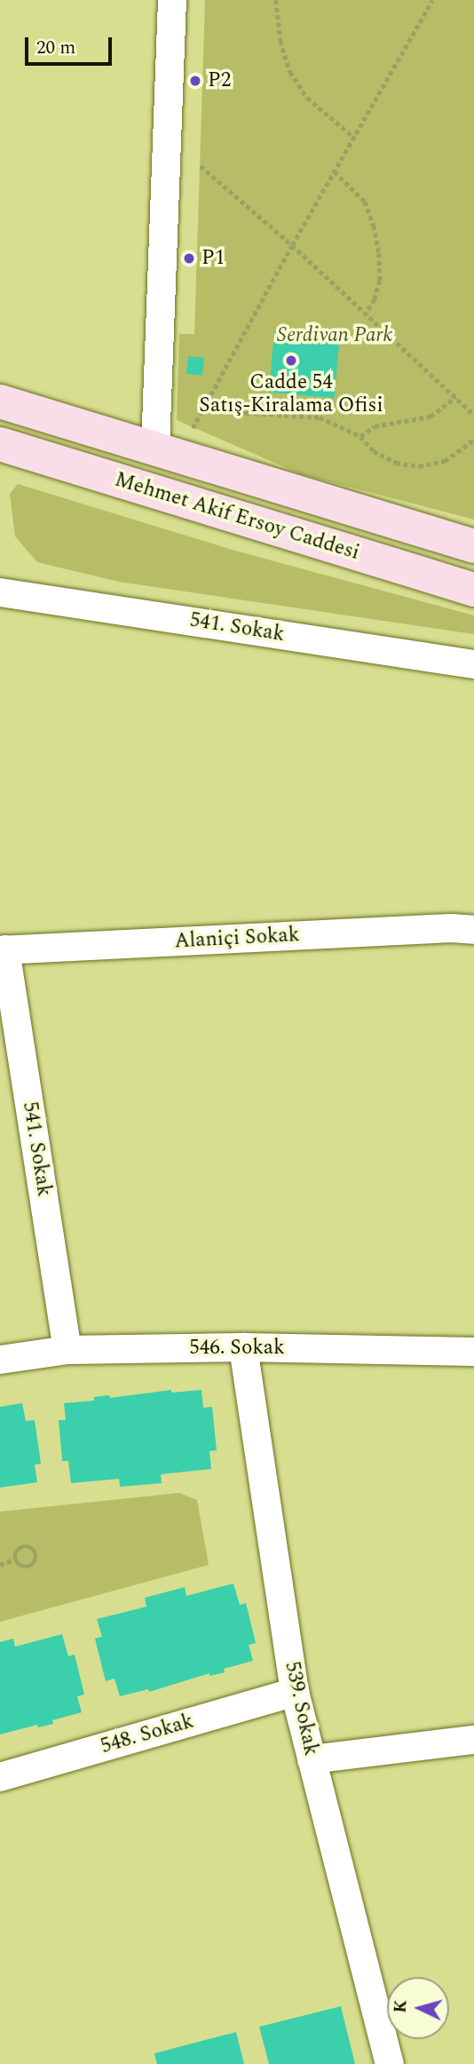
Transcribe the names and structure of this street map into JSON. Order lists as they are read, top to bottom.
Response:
{
  "streets": {
    "main road": ["Mehmet Akif Ersoy Caddesi"],
    "street": [
      "541. Sokak",
      "Alaniçi Sokak",
      "546. Sokak",
      "539. Sokak",
      "548. Sokak"
    ]
  },
  "crossings": [
    ["541. Sokak", "Alaniçi Sokak"],
    ["541. Sokak", "546. Sokak"],
    ["546. Sokak", "539. Sokak"],
    ["539. Sokak", "548. Sokak"]
  ],
  "parks": ["Serdivan Park"],
  "places": ["P2", "P1", "Cadde 54 Satış-Kiralama Ofisi"],
  "scale_bar": "20 m",
  "north": "left"
}
